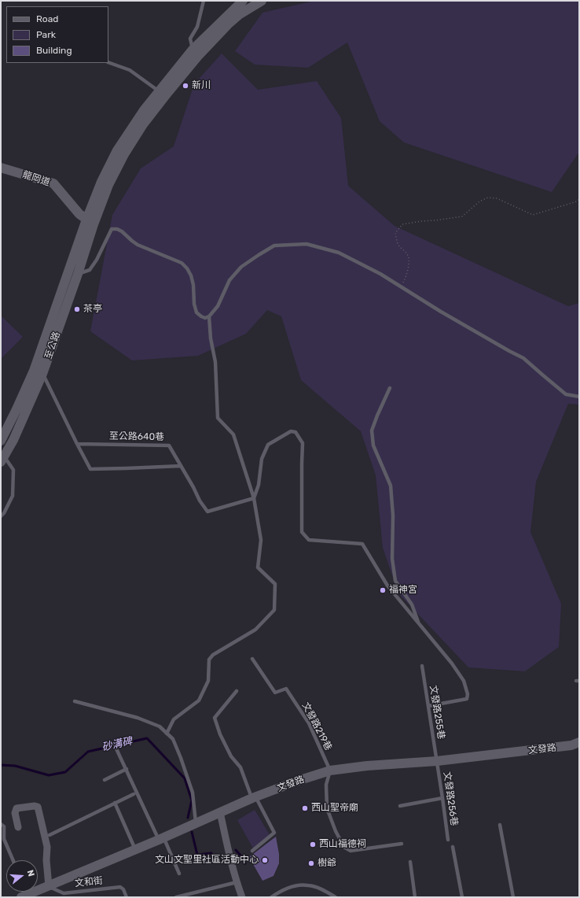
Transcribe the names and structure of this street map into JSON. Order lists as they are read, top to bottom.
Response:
{
  "streets": {
    "street": ["龍岡道", "至公路", "文發路"],
    "lane": [
      "至公路640巷",
      "文發路255巷",
      "文發路219巷",
      "文發路256巷",
      "文和街"
    ]
  },
  "crossings": [
    ["龍岡道", "至公路"],
    ["文發路255巷", "文發路"],
    ["文發路255巷", "文發路256巷"],
    ["文發路219巷", "文發路"],
    ["文發路", "文發路256巷"],
    ["文發路", "文和街"]
  ],
  "water": ["砂溝碑"],
  "places": [
    "新川",
    "茶亭",
    "福神宮",
    "西山聖帝廟",
    "西山福德祠",
    "文山文聖里社區活動中心",
    "樹爺"
  ],
  "legend": ["Road", "Park", "Building"],
  "north": "right"
}
